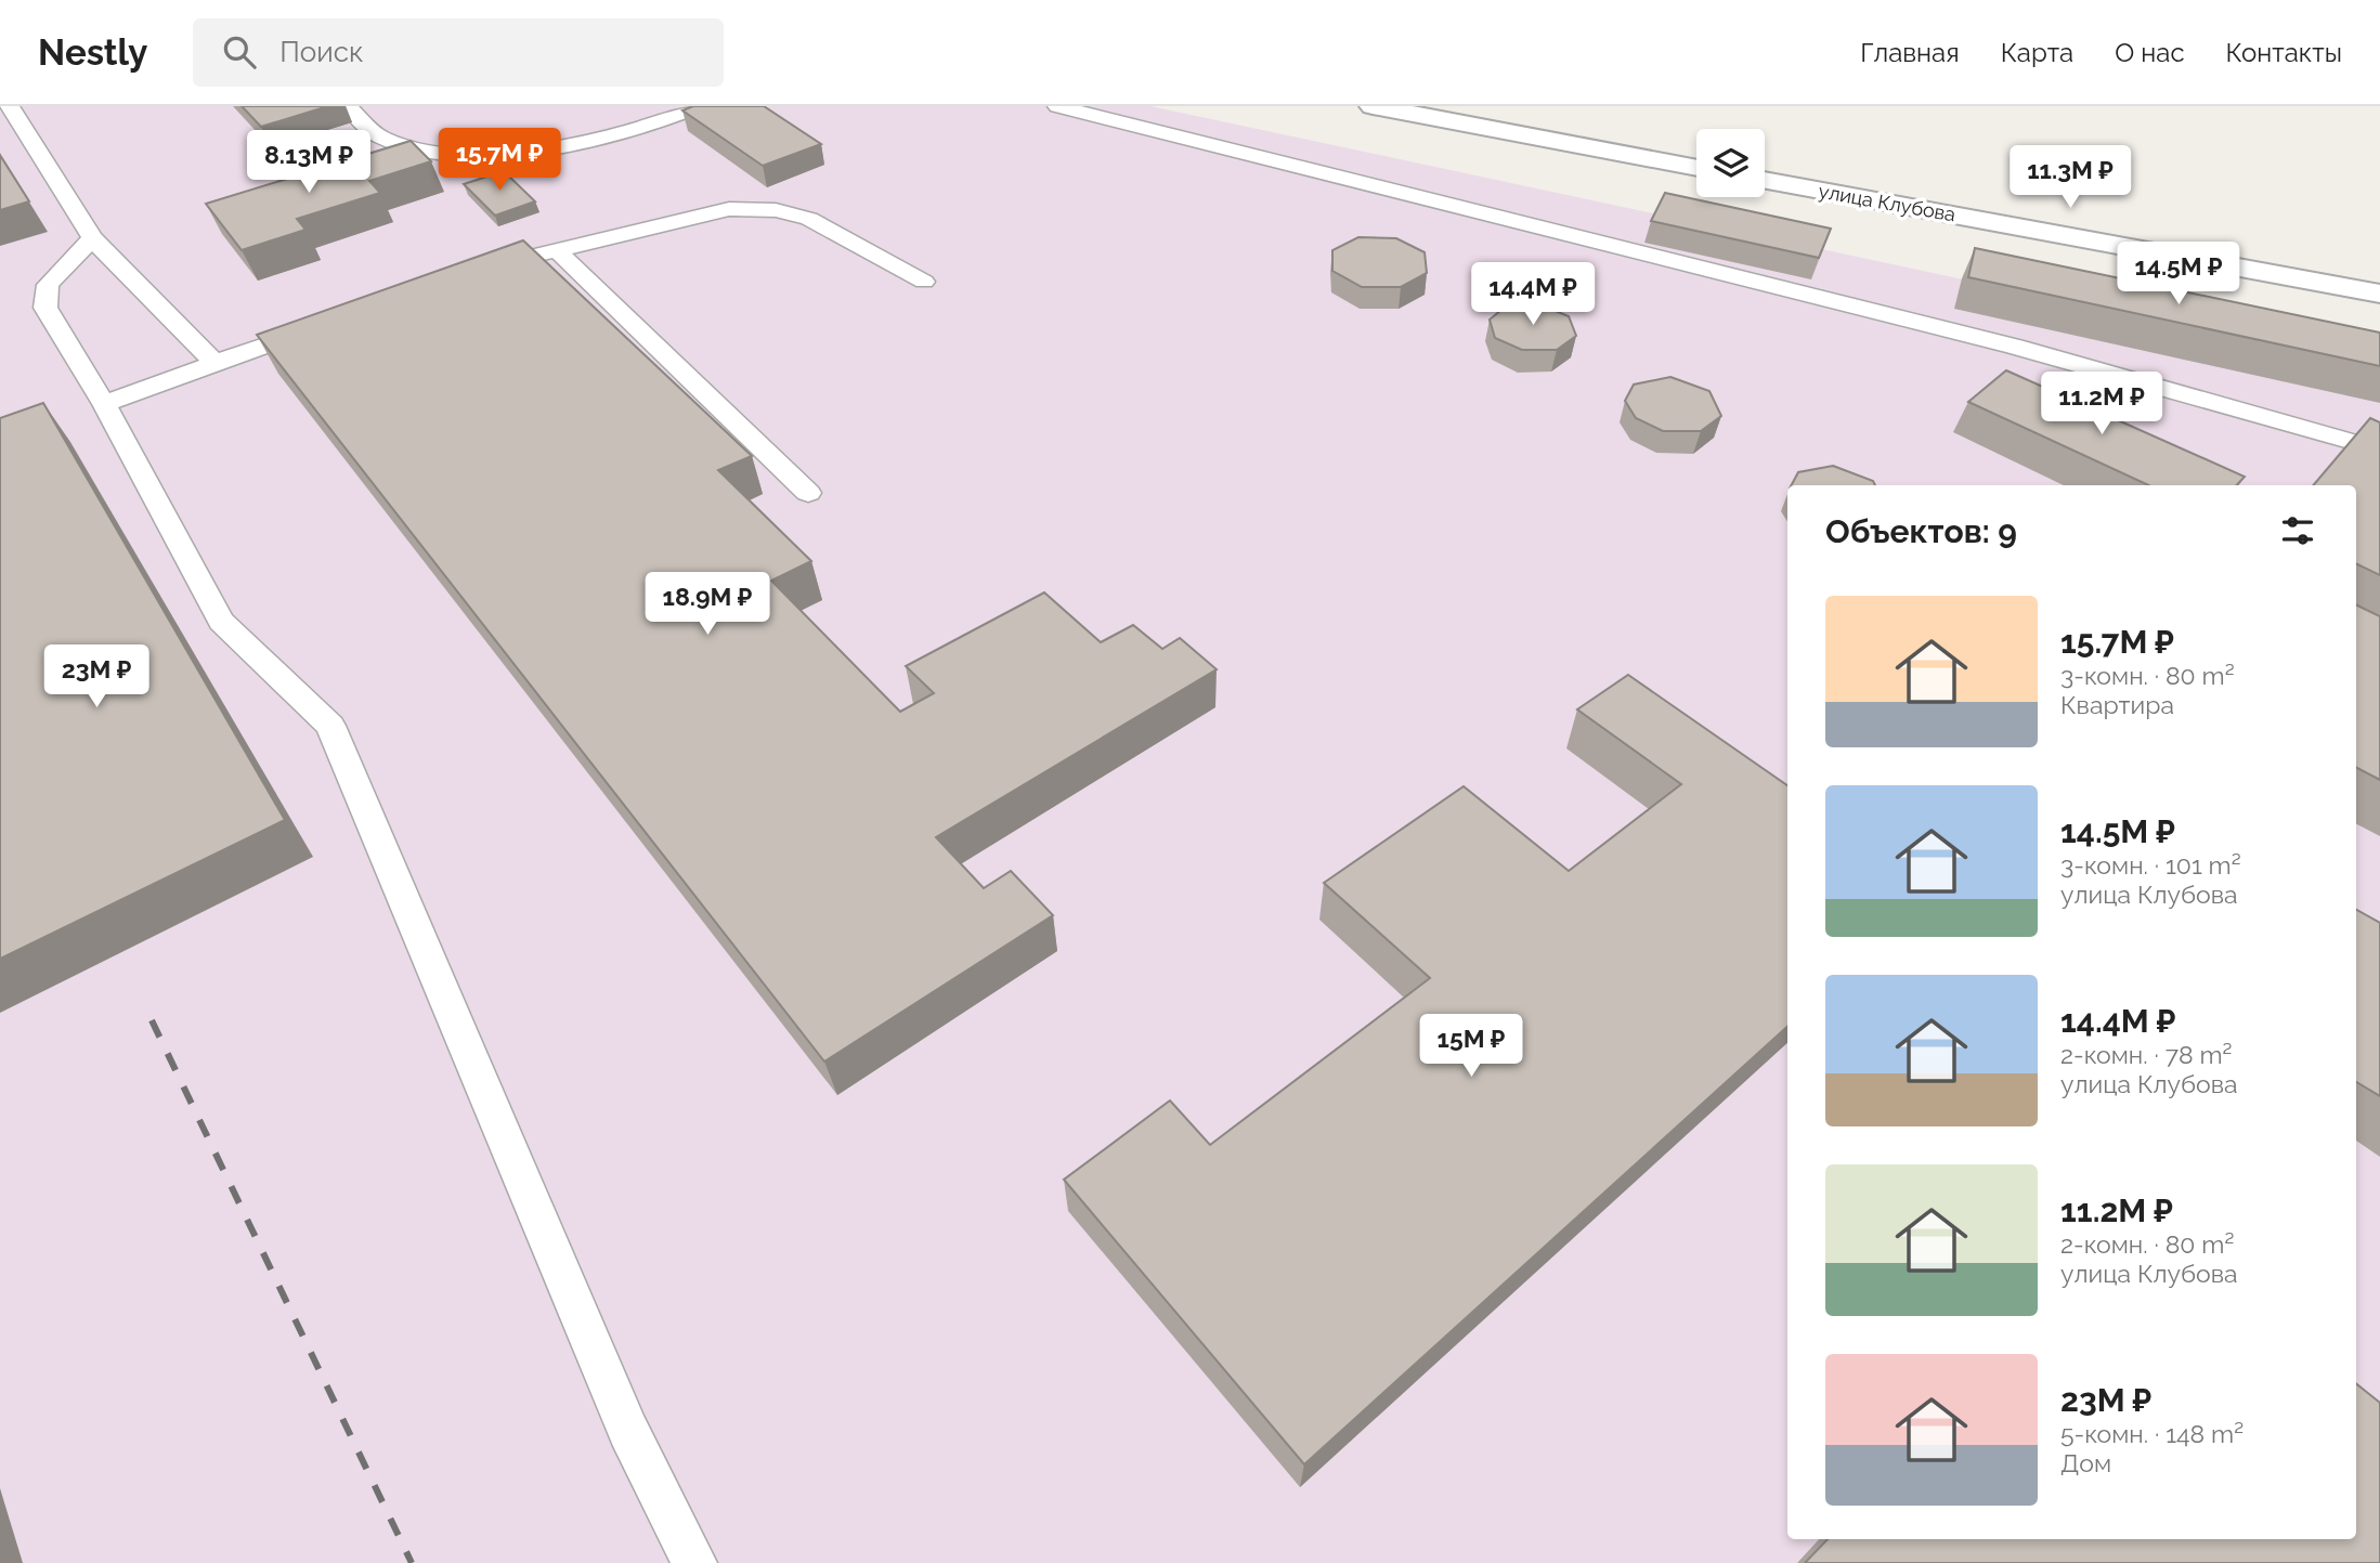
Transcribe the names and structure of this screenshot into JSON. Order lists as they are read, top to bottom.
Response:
{
  "streets": {
    "street": ["улица Клубова"]
  },
  "page": {
    "header": "Nestly",
    "search": "Поиск",
    "nav": [
      "Главная",
      "Карта",
      "О нас",
      "Контакты"
    ],
    "price": [
      "15.7M ₽",
      "8.13M ₽",
      "11.3M ₽",
      "14.5M ₽",
      "14.4M ₽",
      "11.2M ₽",
      "18.9M ₽",
      "23M ₽",
      "15M ₽"
    ],
    "heading": "Объектов: 9",
    "list": [
      {
        "name": "15.7M ₽",
        "note": "3-комн. · 80 m² · Квартира"
      },
      {
        "name": "14.5M ₽",
        "note": "3-комн. · 101 m² · улица Клубова"
      },
      {
        "name": "14.4M ₽",
        "note": "2-комн. · 78 m² · улица Клубова"
      },
      {
        "name": "11.2M ₽",
        "note": "2-комн. · 80 m² · улица Клубова"
      },
      {
        "name": "23M ₽",
        "note": "5-комн. · 148 m² · Дом"
      }
    ]
  }
}
